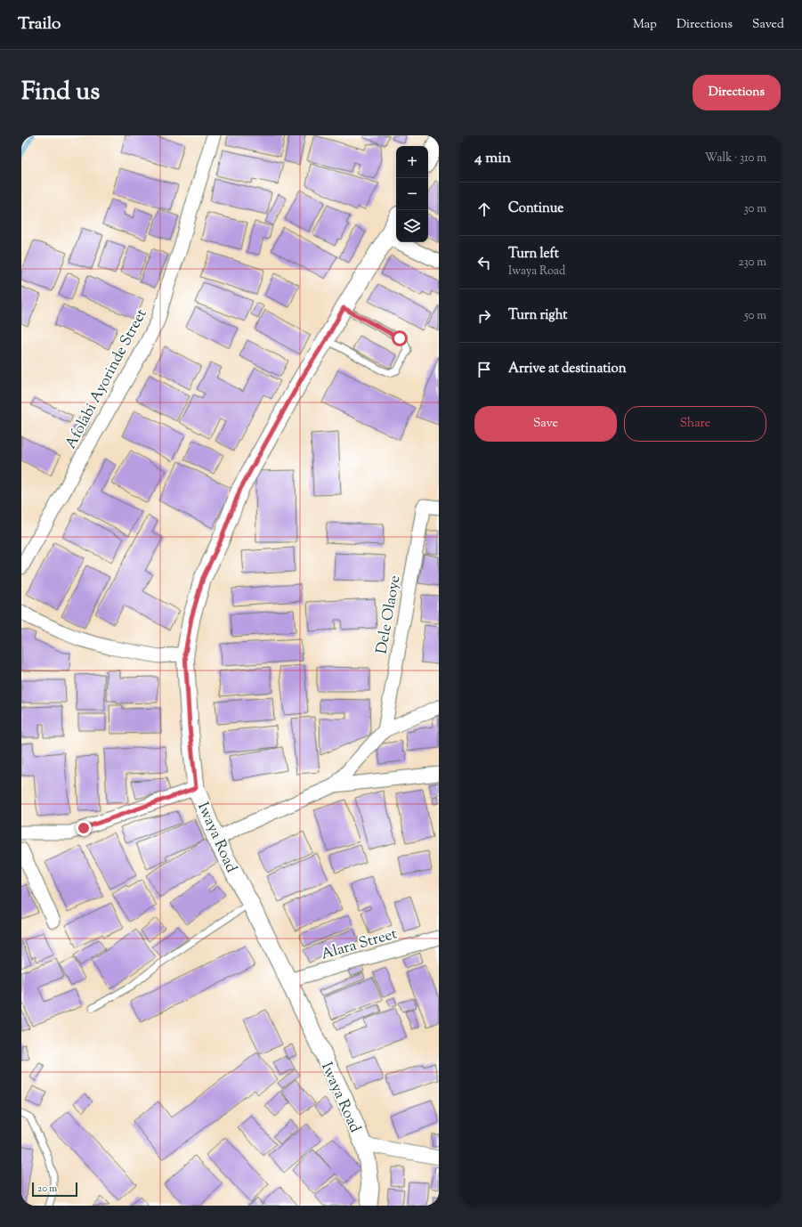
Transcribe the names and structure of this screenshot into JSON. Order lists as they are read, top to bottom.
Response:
{
  "streets": {
    "street": [
      "Afolabi Ayorinde Street",
      "Dele Olaoye",
      "Iwaya Road",
      "Alara Street"
    ]
  },
  "crossings": [
    ["Iwaya Road", "Alara Street"]
  ],
  "scale_bar": "20 m",
  "page": {
    "header": "Trailo",
    "nav": ["Map", "Directions", "Saved"],
    "title": "Find us",
    "buttons": [
      "Directions",
      ["Save", "Share"]
    ],
    "heading": ["4 min", "Walk · 310 m"],
    "map_buttons": ["+", "−"],
    "list": [
      ["Continue", "30 m"],
      ["Turn left", "Iwaya Road", "230 m"],
      ["Turn right", "50 m"],
      "Arrive at destination"
    ],
    "scale": "20 m"
  }
}
